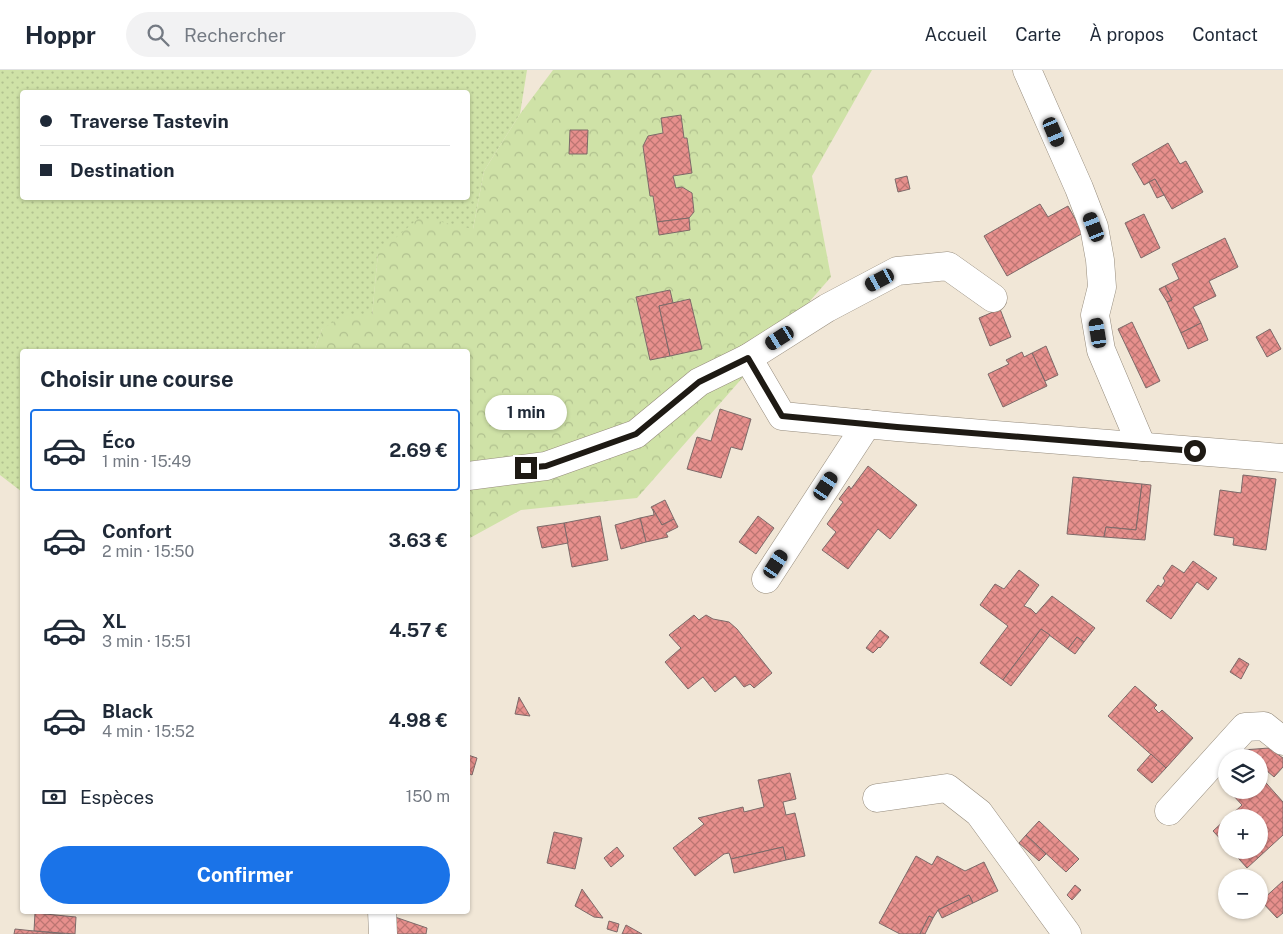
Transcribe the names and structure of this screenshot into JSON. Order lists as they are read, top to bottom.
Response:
{
  "page": {
    "header": "Hoppr",
    "search": "Rechercher",
    "nav": [
      "Accueil",
      "Carte",
      "À propos",
      "Contact"
    ],
    "banner": ["Traverse Tastevin", "Destination"],
    "heading": "Choisir une course",
    "bubble": "1 min",
    "list": [
      {
        "name": "Éco",
        "note": "1 min · 15:49",
        "value": "2.69 €"
      },
      {
        "name": "Confort",
        "note": "2 min · 15:50",
        "value": "3.63 €"
      },
      {
        "name": "XL",
        "note": "3 min · 15:51",
        "value": "4.57 €"
      },
      {
        "name": "Black",
        "note": "4 min · 15:52",
        "value": "4.98 €"
      }
    ],
    "map_buttons": ["+", "−"],
    "pay": ["Espèces", "150 m"],
    "buttons": "Confirmer"
  }
}
